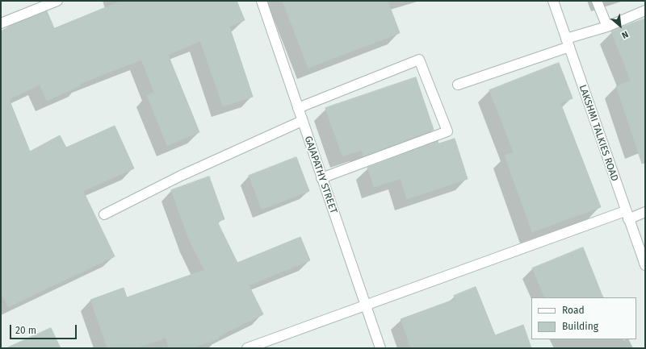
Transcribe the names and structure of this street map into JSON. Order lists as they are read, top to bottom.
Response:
{
  "streets": {
    "street": ["LAKSHMI TALKIES ROAD", "GAJAPATHY STREET"]
  },
  "legend": ["Road", "Building"],
  "scale_bar": "20 m",
  "north": "bottom right"
}
